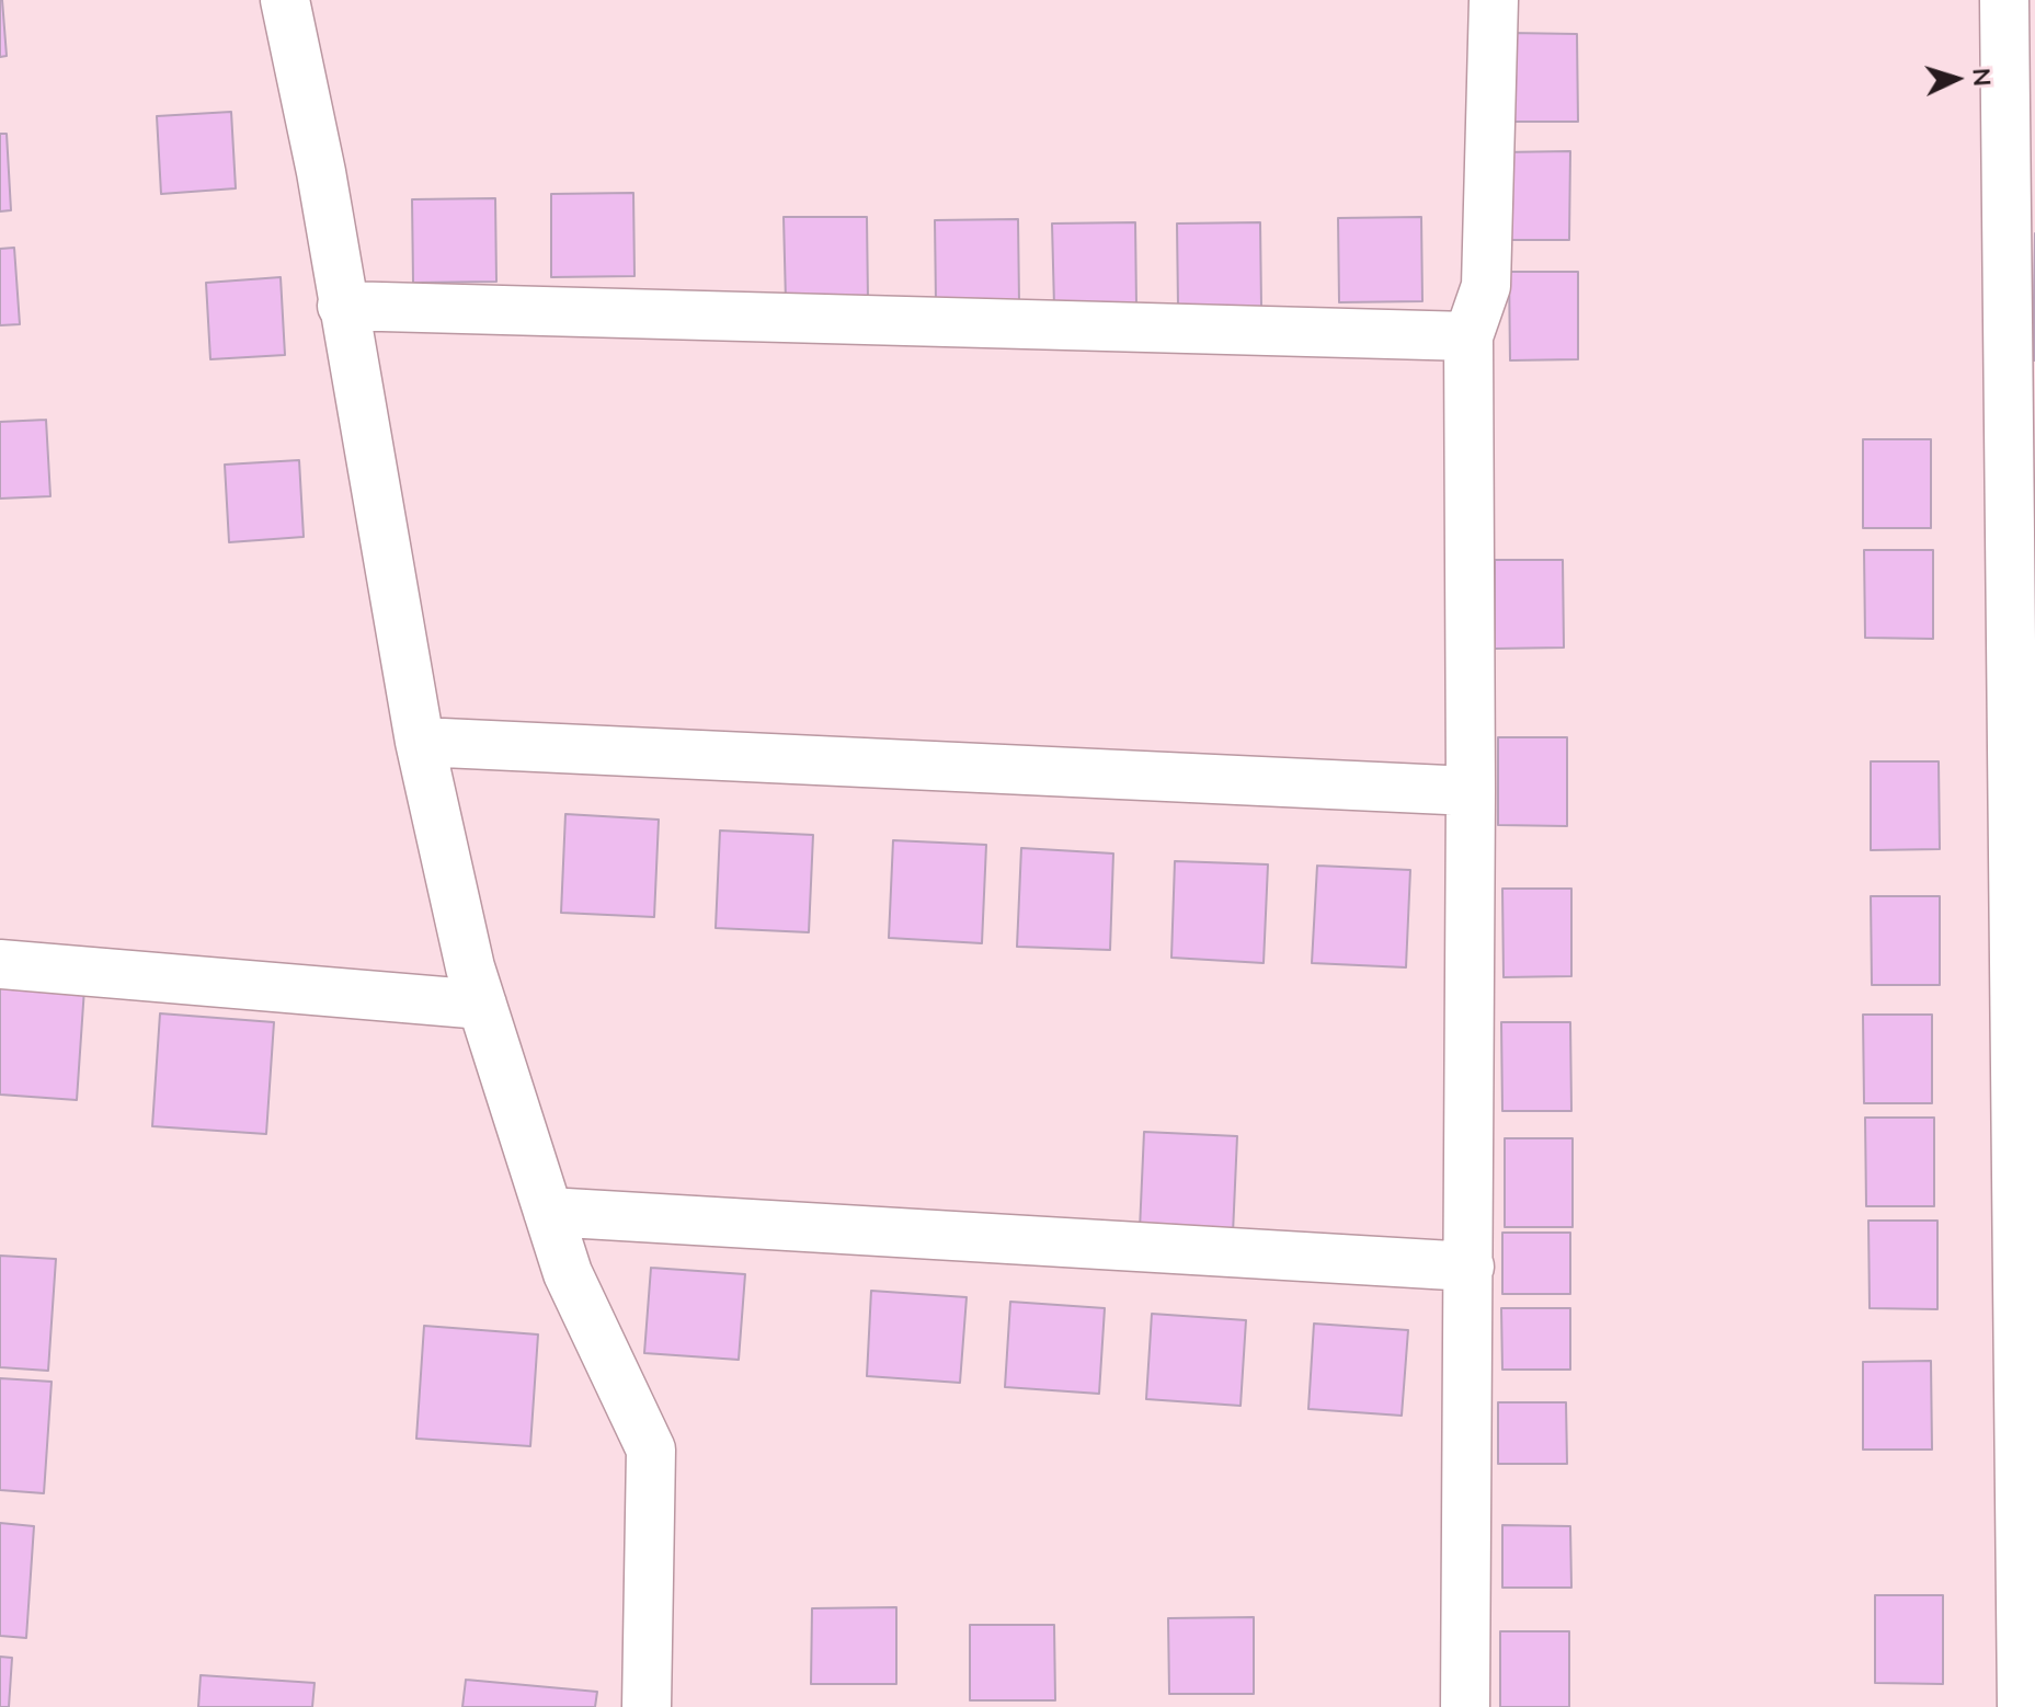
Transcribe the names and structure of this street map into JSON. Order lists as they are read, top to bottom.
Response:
{
  "north": "right"
}
